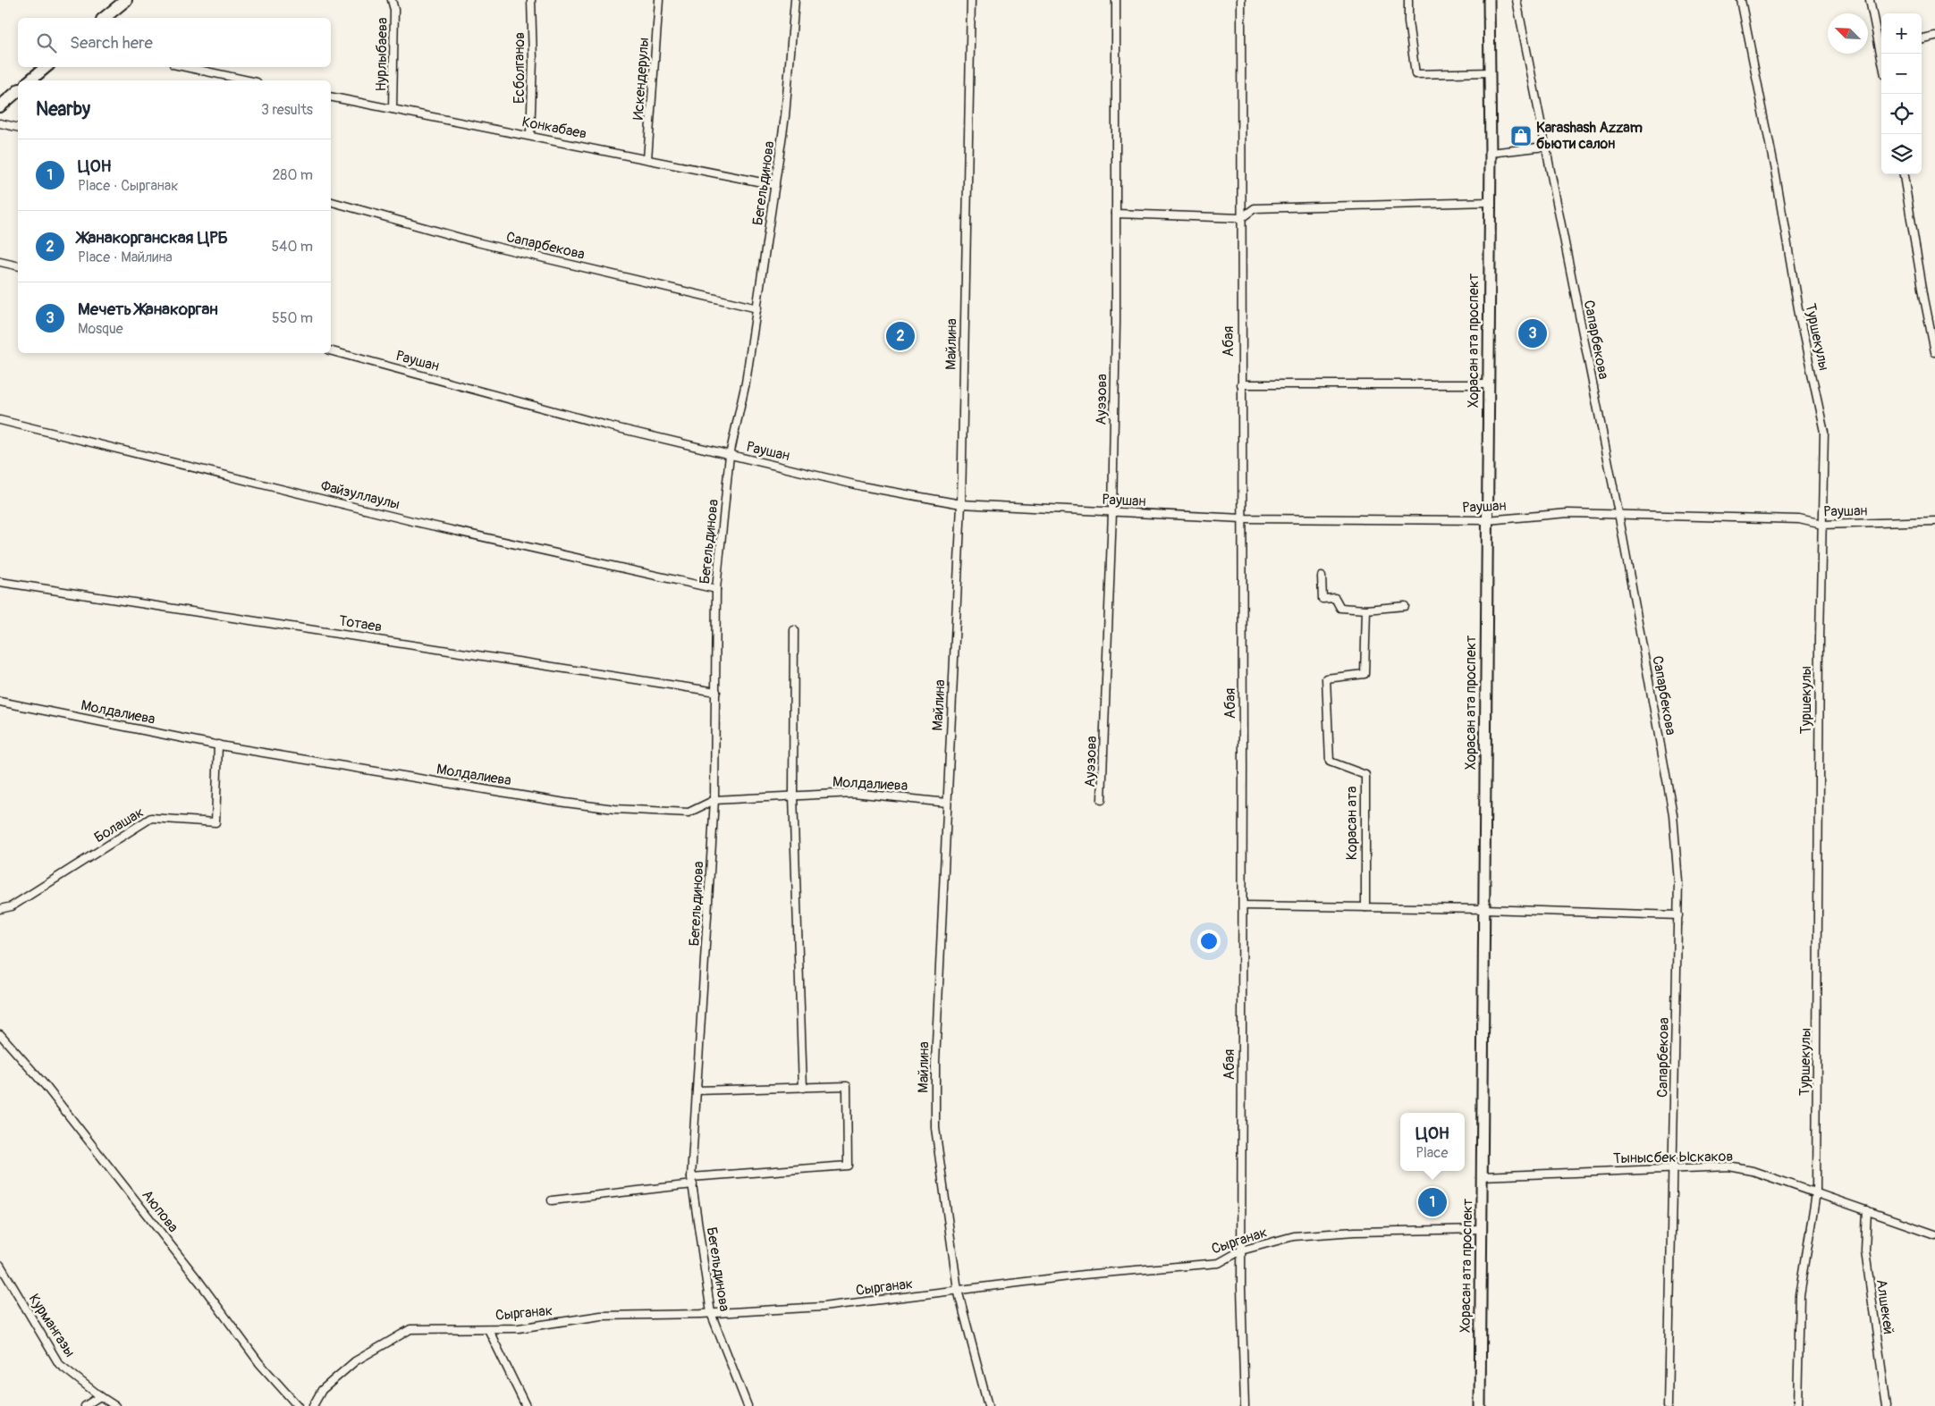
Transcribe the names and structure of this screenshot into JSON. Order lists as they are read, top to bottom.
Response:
{
  "streets": {
    "main road": ["Хорасан ата проспект"],
    "street": [
      "Нурлыбаева",
      "Есболганов",
      "Искендерулы",
      "Конкабаев",
      "Бегельдинова",
      "Сапарбекова",
      "Туршекулы",
      "Абая",
      "Майлина",
      "Раушан",
      "Ауэзова",
      "Файзуллаулы",
      "Тотаев",
      "Молдалиева",
      "Корасан ата",
      "Болашак",
      "Тынысбек Ыскаков",
      "Аюпова",
      "Сырганак",
      "Алшекей",
      "Курмангазы"
    ]
  },
  "crossings": [
    ["Нурлыбаева", "Конкабаев"],
    ["Есболганов", "Конкабаев"],
    ["Искендерулы", "Конкабаев"],
    ["Конкабаев", "Бегельдинова"],
    ["Бегельдинова", "Сапарбекова"],
    ["Бегельдинова", "Раушан"],
    ["Бегельдинова", "Файзуллаулы"],
    ["Бегельдинова", "Тотаев"],
    ["Бегельдинова", "Молдалиева"],
    ["Бегельдинова", "Сырганак"],
    ["Сапарбекова", "Раушан"],
    ["Сапарбекова", "Тынысбек Ыскаков"],
    ["Туршекулы", "Раушан"],
    ["Туршекулы", "Тынысбек Ыскаков"],
    ["Хорасан ата проспект", "Раушан"],
    ["Хорасан ата проспект", "Тынысбек Ыскаков"],
    ["Хорасан ата проспект", "Сырганак"],
    ["Абая", "Раушан"],
    ["Абая", "Сырганак"],
    ["Майлина", "Раушан"],
    ["Майлина", "Молдалиева"],
    ["Майлина", "Сырганак"],
    ["Раушан", "Ауэзова"],
    ["Молдалиева", "Болашак"],
    ["Тынысбек Ыскаков", "Алшекей"]
  ],
  "places": {
    "shop": ["Karashash Azzam бьюти салон"]
  },
  "north": "top left",
  "page": {
    "map_buttons": ["+", "−"],
    "search": "Search here",
    "heading": ["Nearby", "3 results"],
    "list": [
      {
        "mark": "1",
        "name": "ЦОН",
        "note": "Place · Сырганак",
        "value": "280 m"
      },
      {
        "mark": "2",
        "name": "Жанакорганская ЦРБ",
        "note": "Place · Майлина",
        "value": "540 m"
      },
      {
        "mark": "3",
        "name": "Мечеть Жанакорган",
        "note": "Mosque",
        "value": "550 m"
      }
    ],
    "pins": ["3", "2", "1"],
    "popup": ["ЦОН", "Place"]
  }
}
